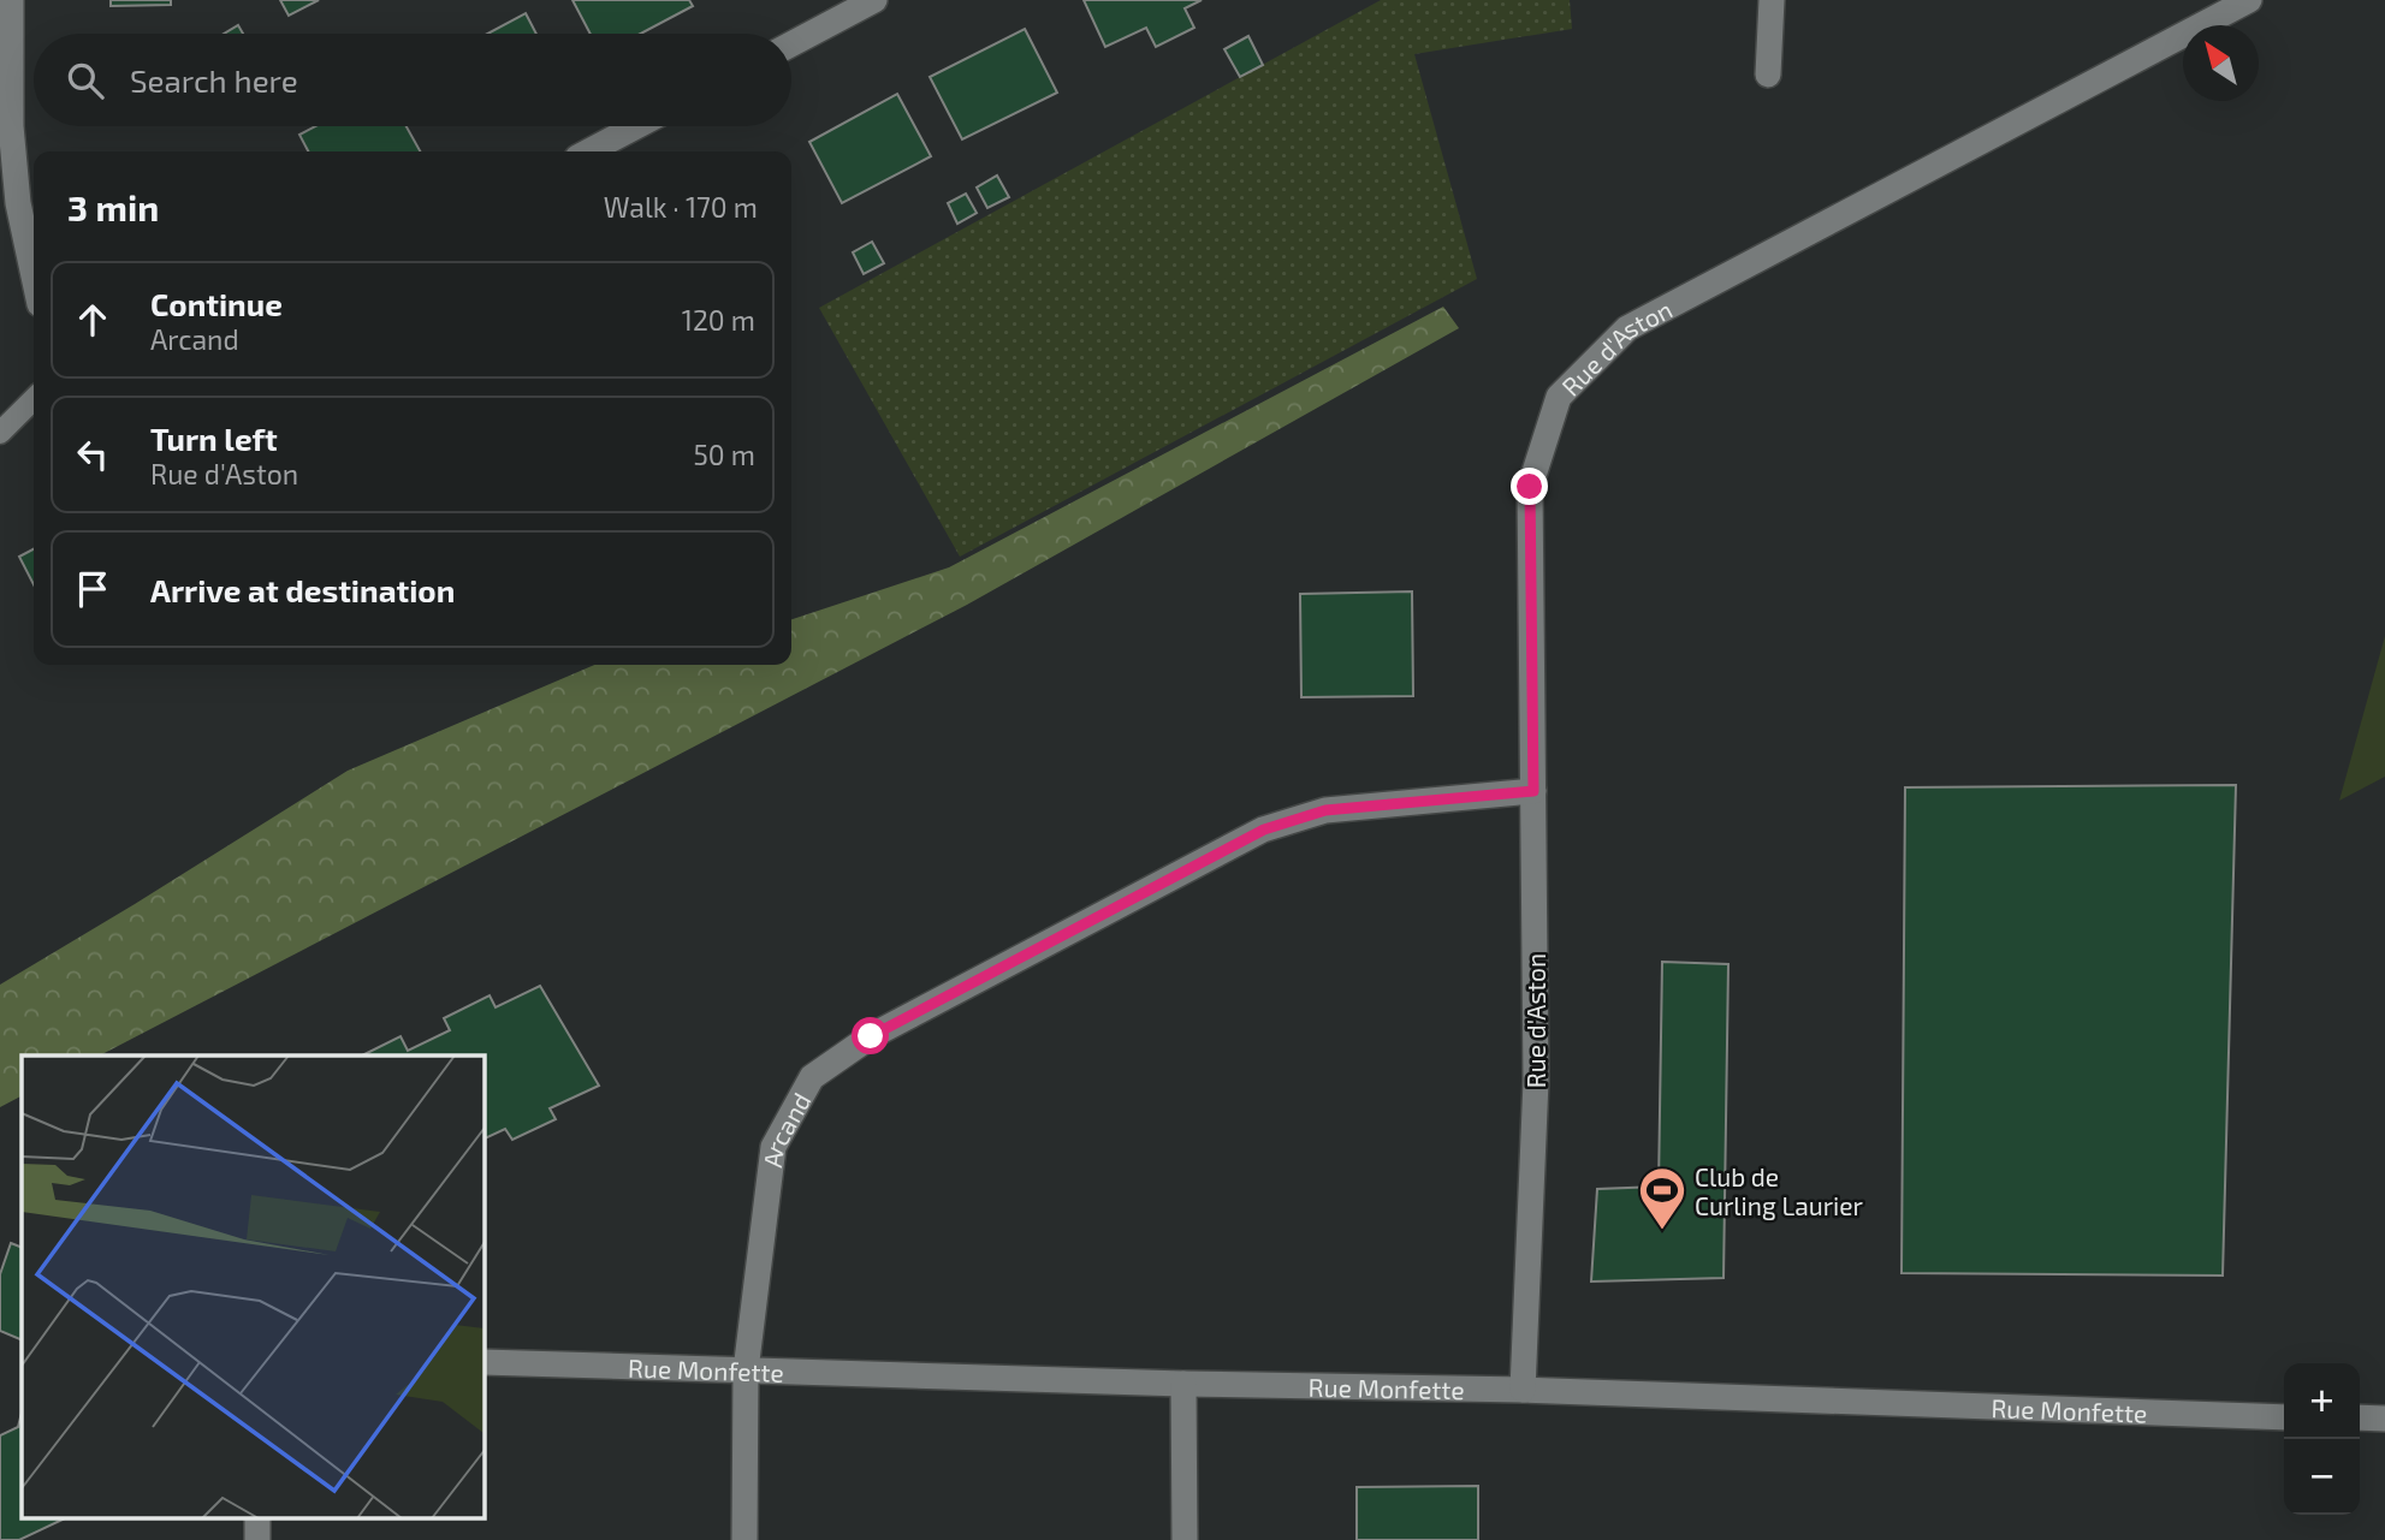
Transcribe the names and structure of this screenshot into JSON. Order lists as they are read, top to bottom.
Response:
{
  "streets": {
    "street": ["Rue d'Aston", "Arcand", "Rue Monfette"]
  },
  "crossings": [
    ["Rue d'Aston", "Arcand"],
    ["Rue d'Aston", "Rue Monfette"],
    ["Arcand", "Rue Monfette"]
  ],
  "places": {
    "sports": ["Club de Curling Laurier"]
  },
  "north": "top left",
  "page": {
    "search": "Search here",
    "heading": ["3 min", "Walk · 170 m"],
    "list": [
      ["Continue", "Arcand", "120 m"],
      ["Turn left", "Rue d'Aston", "50 m"],
      "Arrive at destination"
    ],
    "map_buttons": ["+", "−"]
  }
}
